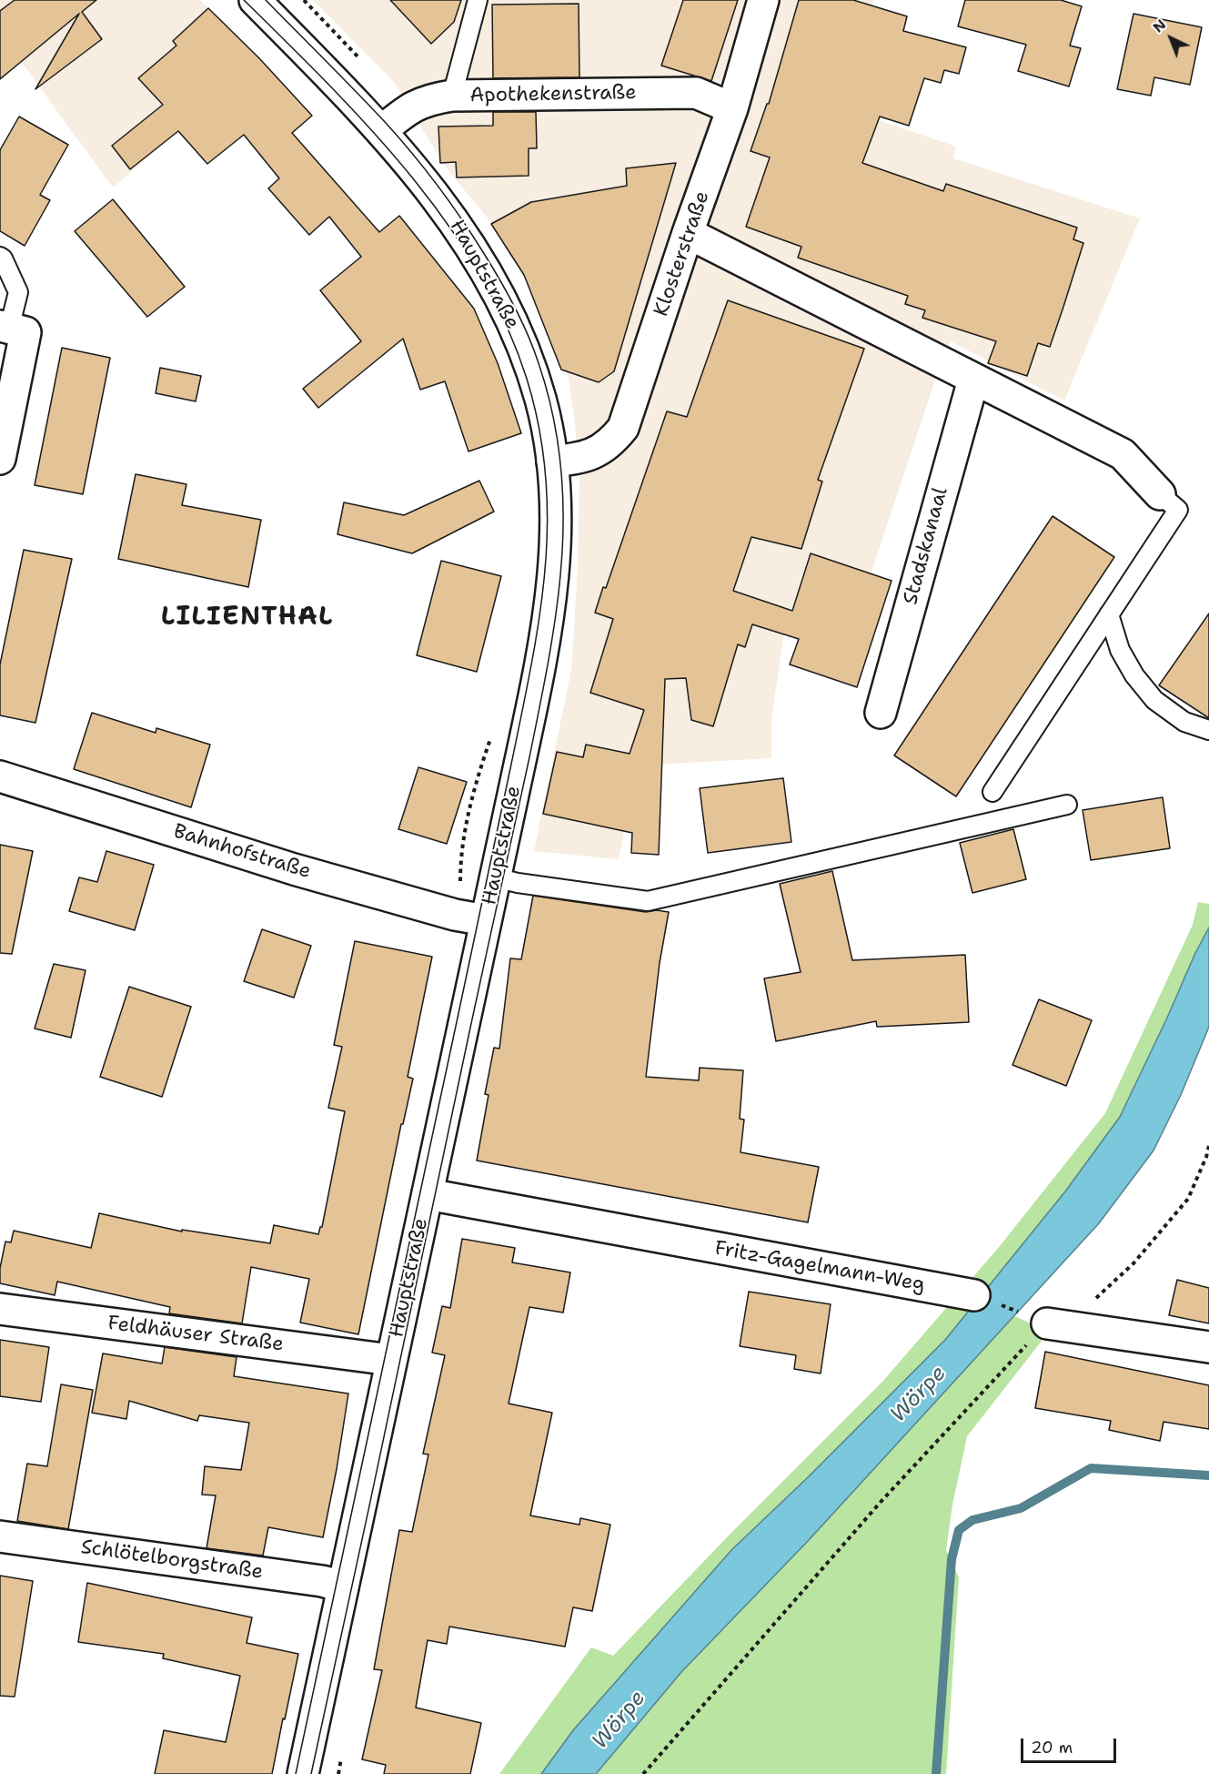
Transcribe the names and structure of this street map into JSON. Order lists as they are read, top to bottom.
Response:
{
  "streets": {
    "street": [
      "Apothekenstraße",
      "Klosterstraße",
      "Hauptstraße",
      "Stadskanaal",
      "Bahnhofstraße",
      "Fritz-Gagelmann-Weg",
      "Feldhäuser Straße",
      "Schlötelborgstraße"
    ]
  },
  "crossings": [
    ["Apothekenstraße", "Klosterstraße"],
    ["Apothekenstraße", "Hauptstraße"],
    ["Klosterstraße", "Hauptstraße"],
    ["Hauptstraße", "Bahnhofstraße"],
    ["Hauptstraße", "Fritz-Gagelmann-Weg"],
    ["Hauptstraße", "Feldhäuser Straße"],
    ["Hauptstraße", "Schlötelborgstraße"]
  ],
  "districts": ["LILIENTHAL"],
  "water": ["Wörpe"],
  "scale_bar": "20 m",
  "north": "top left"
}
